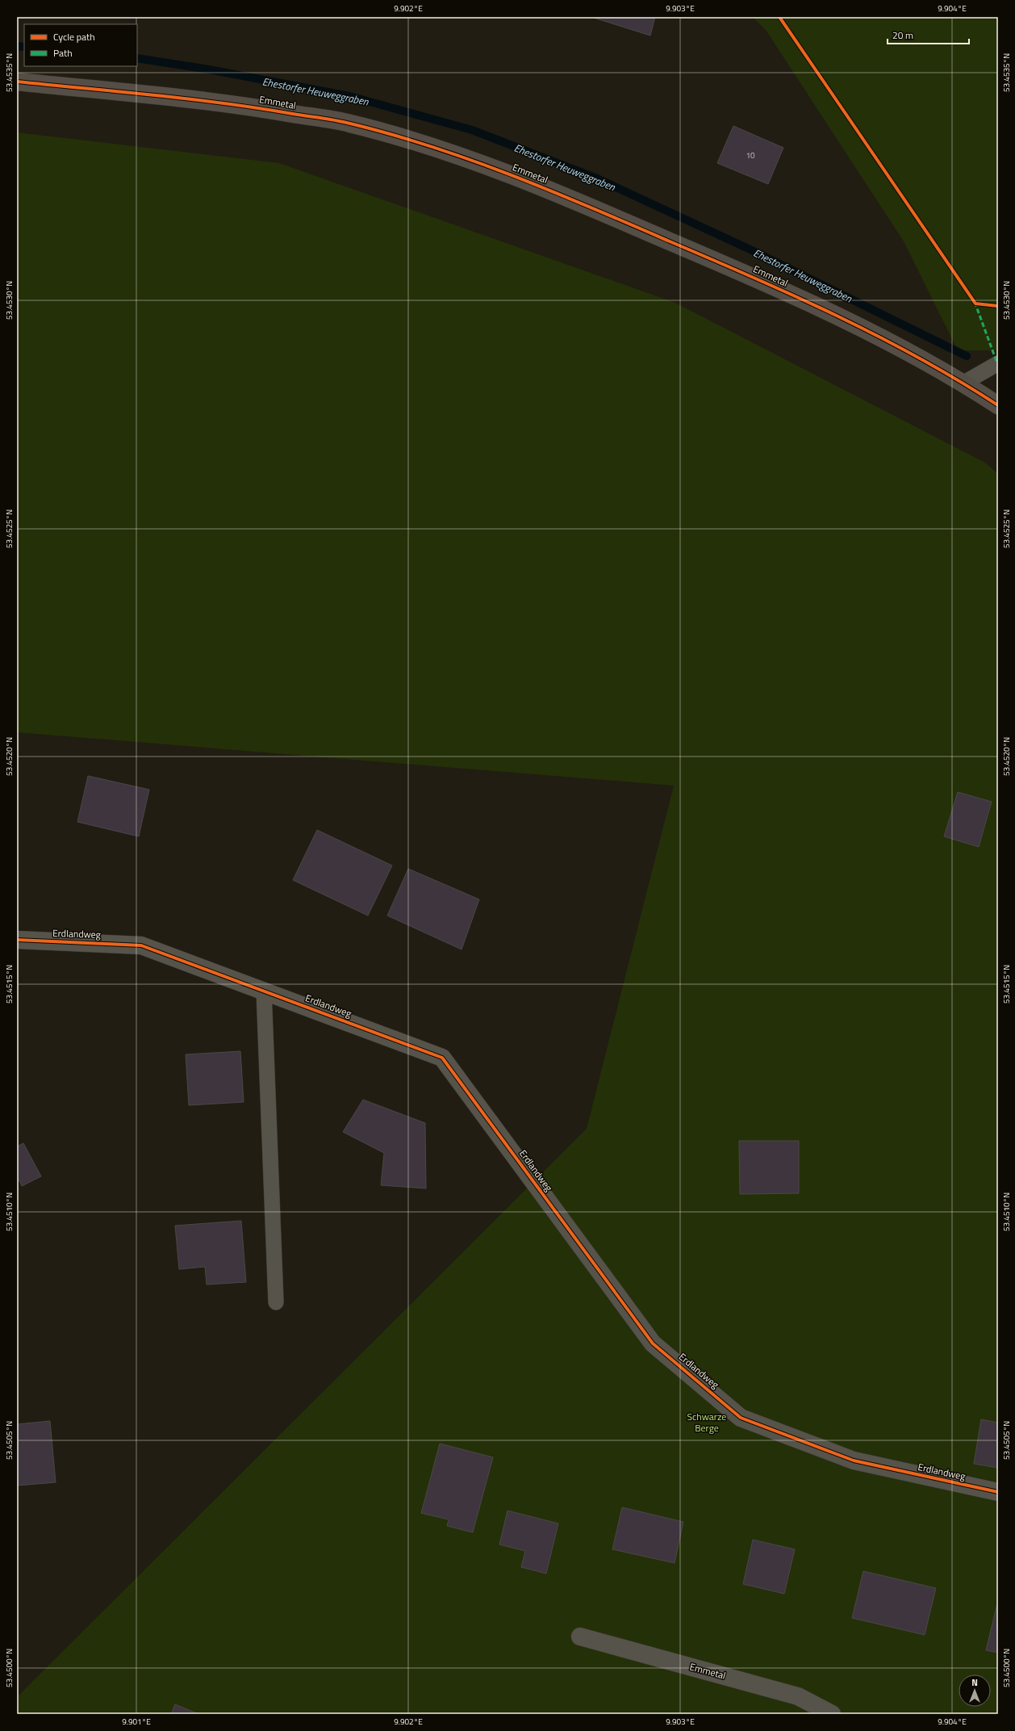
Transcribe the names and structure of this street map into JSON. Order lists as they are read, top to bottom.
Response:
{
  "streets": {
    "main road": ["Emmetal"],
    "street": ["Erdlandweg"]
  },
  "water": ["Ehestorfer Heuweggraben"],
  "parks": ["Schwarze Berge"],
  "house_numbers": ["10"],
  "legend": ["Cycle path", "Path"],
  "scale_bar": "20 m",
  "north": "top",
  "coordinates": [
    "9.902°E",
    "9.903°E",
    "9.904°E",
    "53.4535°N",
    "53.4530°N",
    "53.4525°N",
    "53.4520°N",
    "53.4515°N",
    "53.4510°N",
    "53.4505°N",
    "53.4500°N",
    "9.901°E"
  ]
}
